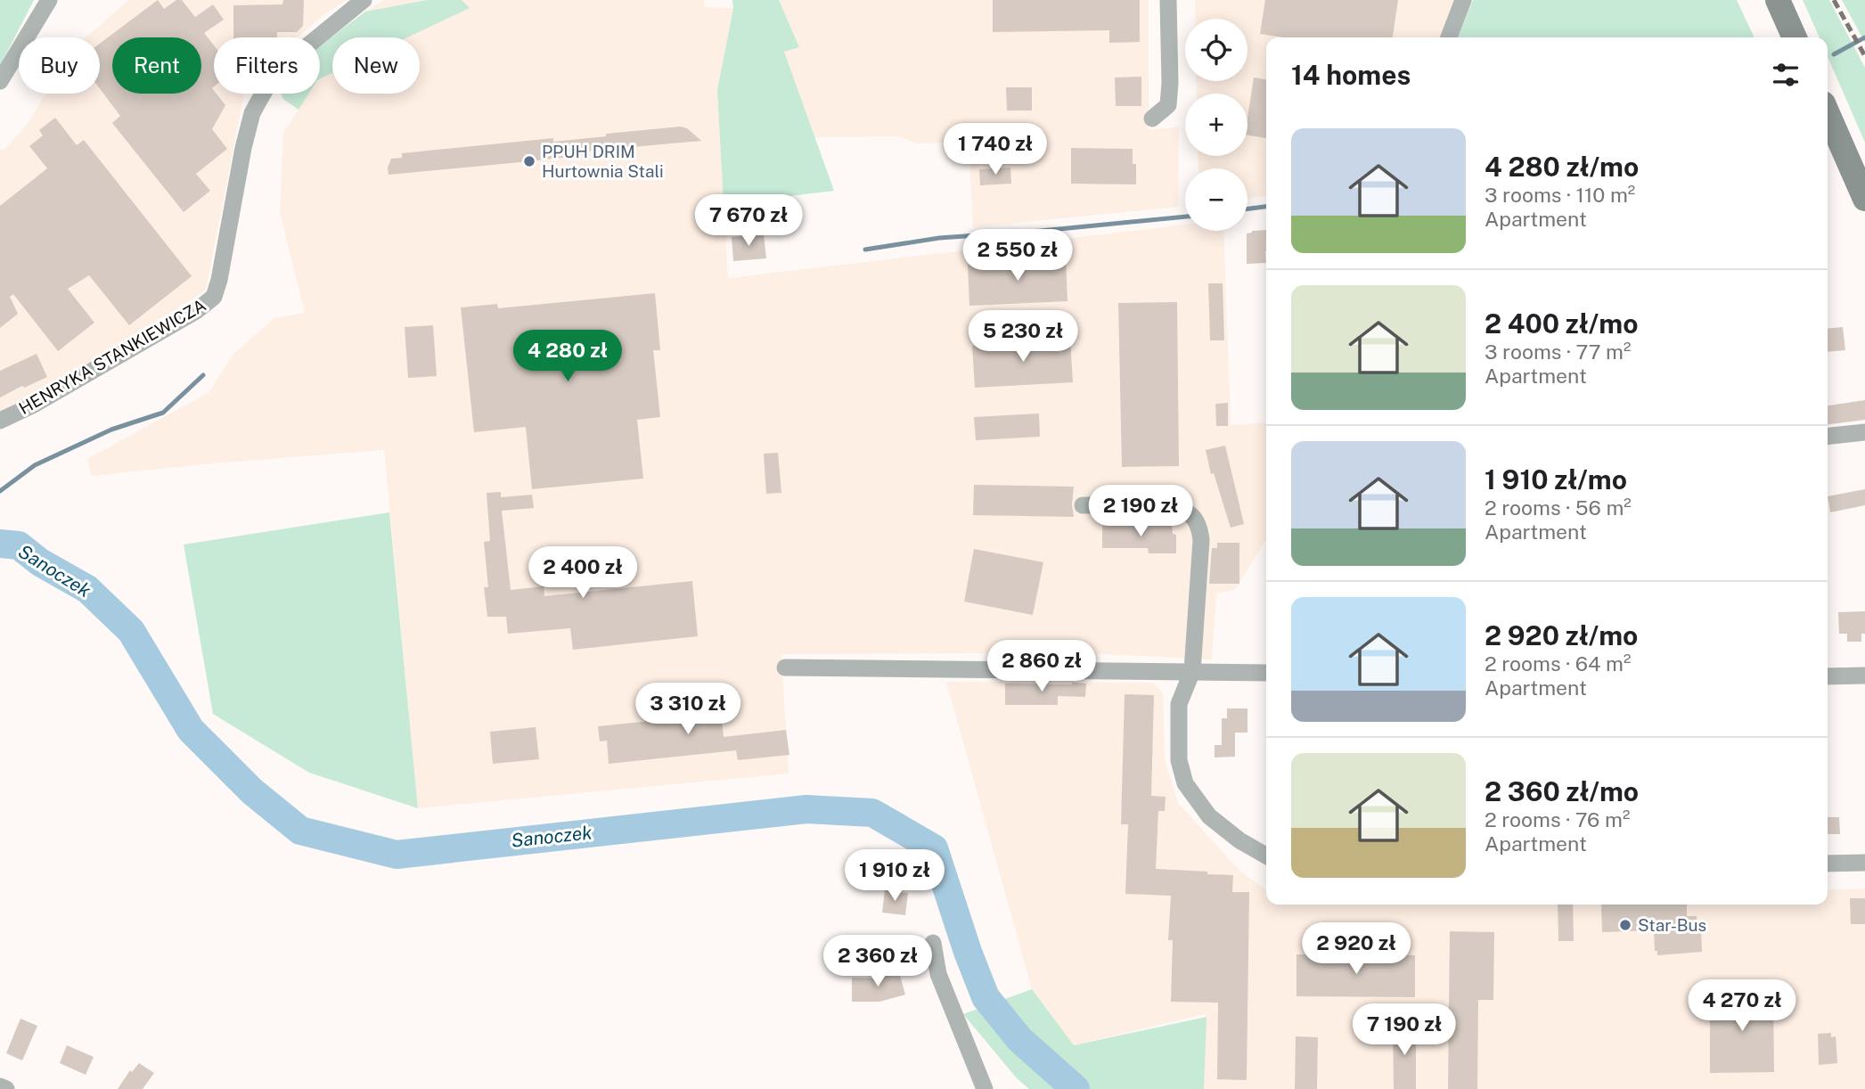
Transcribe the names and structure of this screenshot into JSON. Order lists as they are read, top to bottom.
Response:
{
  "streets": {
    "street": ["HENRYKA STANKIEWICZA"]
  },
  "water": ["Sanoczek"],
  "places": ["PPUH DRIM Hurtownia Stali", "Star-Bus"],
  "page": {
    "map_buttons": ["+", "−"],
    "chip": [
      "Buy",
      "Rent",
      "Filters",
      "New"
    ],
    "heading": "14 homes",
    "list": [
      {
        "name": "4 280 zł/mo",
        "note": "3 rooms · 110 m² · Apartment"
      },
      {
        "name": "2 400 zł/mo",
        "note": "3 rooms · 77 m² · Apartment"
      },
      {
        "name": "1 910 zł/mo",
        "note": "2 rooms · 56 m² · Apartment"
      },
      {
        "name": "2 920 zł/mo",
        "note": "2 rooms · 64 m² · Apartment"
      },
      {
        "name": "2 360 zł/mo",
        "note": "2 rooms · 76 m² · Apartment"
      }
    ],
    "price": [
      "1 740 zł",
      "7 670 zł",
      "2 550 zł",
      "5 230 zł",
      "4 280 zł",
      "2 190 zł",
      "2 400 zł",
      "2 860 zł",
      "3 310 zł",
      "1 910 zł",
      "2 920 zł",
      "2 360 zł",
      "4 270 zł",
      "7 190 zł"
    ]
  }
}
